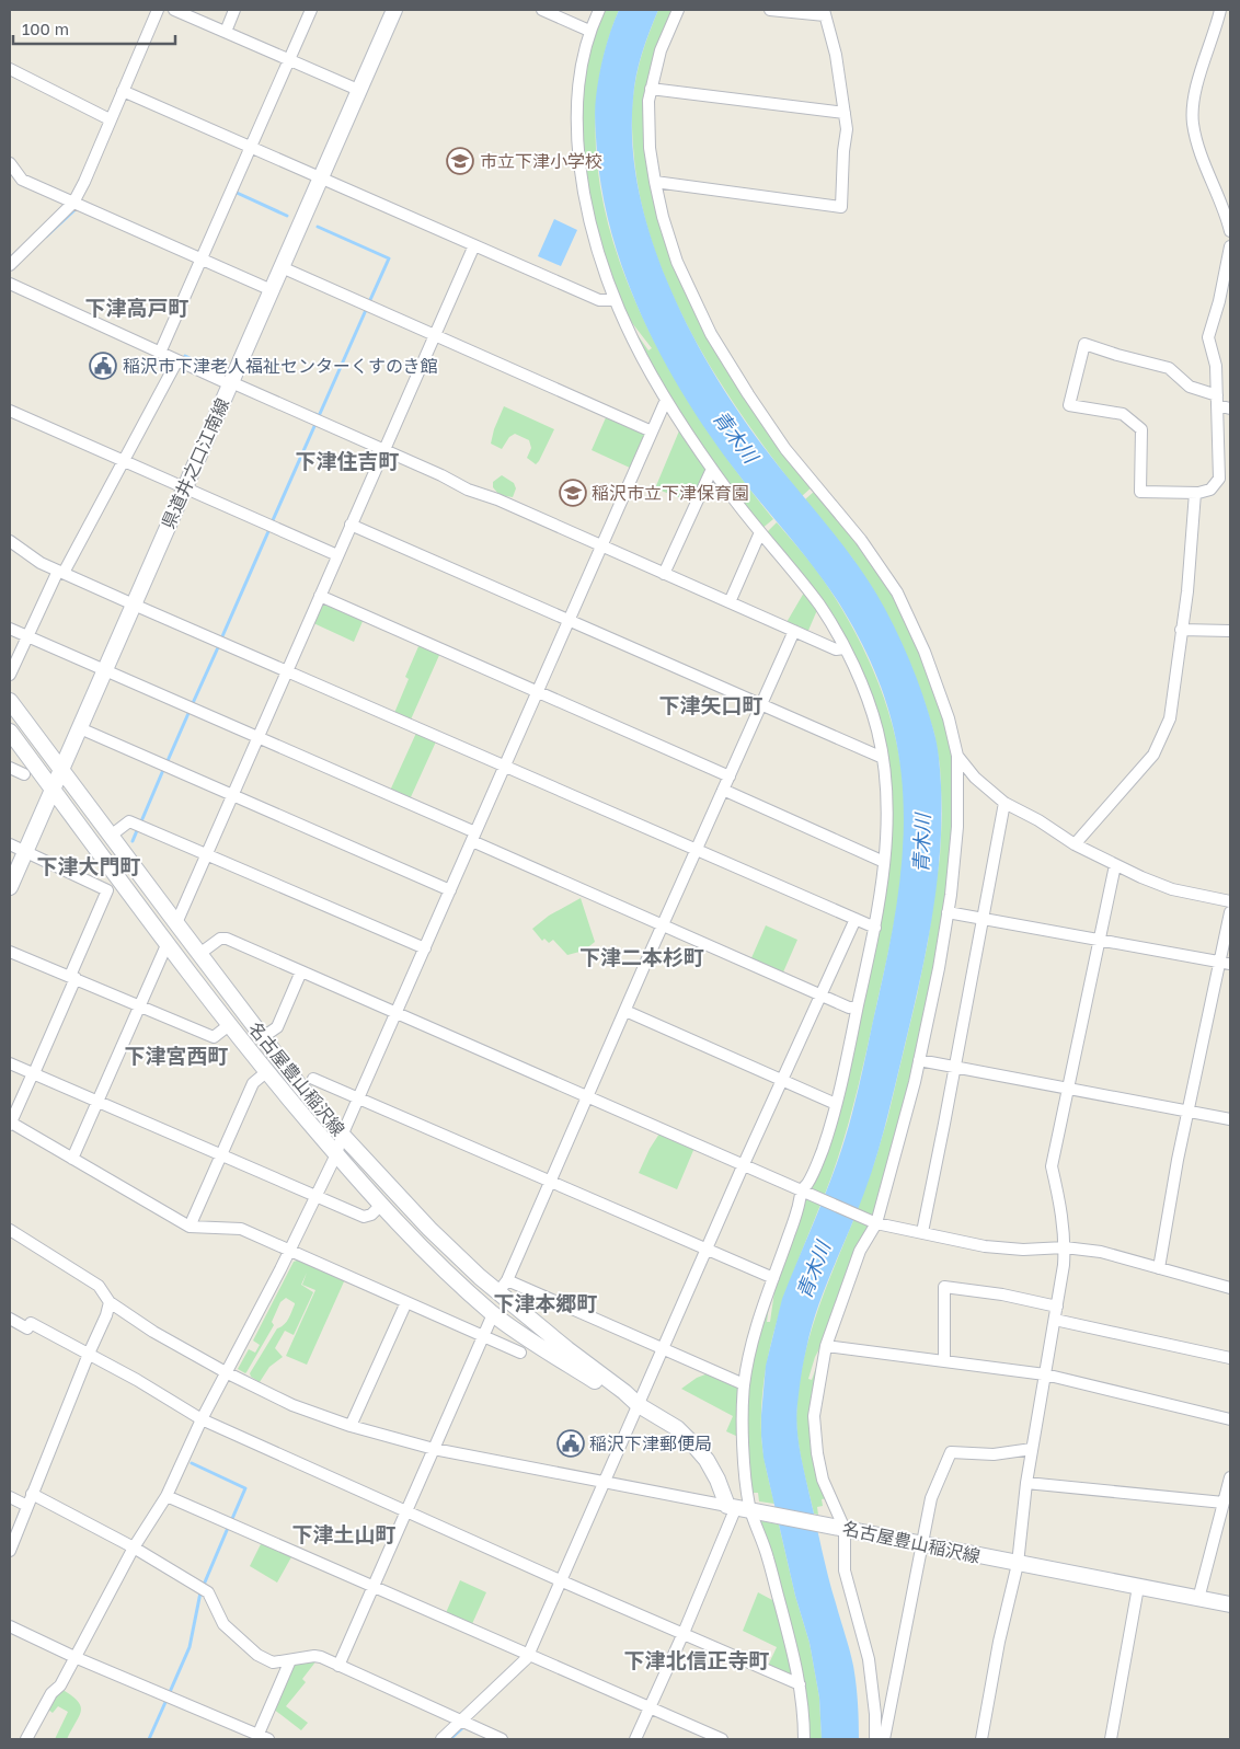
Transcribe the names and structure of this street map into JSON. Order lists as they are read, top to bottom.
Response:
{
  "streets": {
    "main road": ["県道井之口江南線", "名古屋豊山稲沢線"]
  },
  "crossings": [
    ["県道井之口江南線", "名古屋豊山稲沢線"]
  ],
  "districts": [
    "下津高戸町",
    "下津住吉町",
    "下津矢口町",
    "下津大門町",
    "下津二本杉町",
    "下津宮西町",
    "下津本郷町",
    "下津土山町",
    "下津北信正寺町"
  ],
  "water": ["青木川"],
  "places": {
    "school or university": ["市立下津小学校", "稲沢市立下津保育園"],
    "public building": ["稲沢市下津老人福祉センターくすのき館", "稲沢下津郵便局"]
  },
  "scale_bar": "100 m"
}
